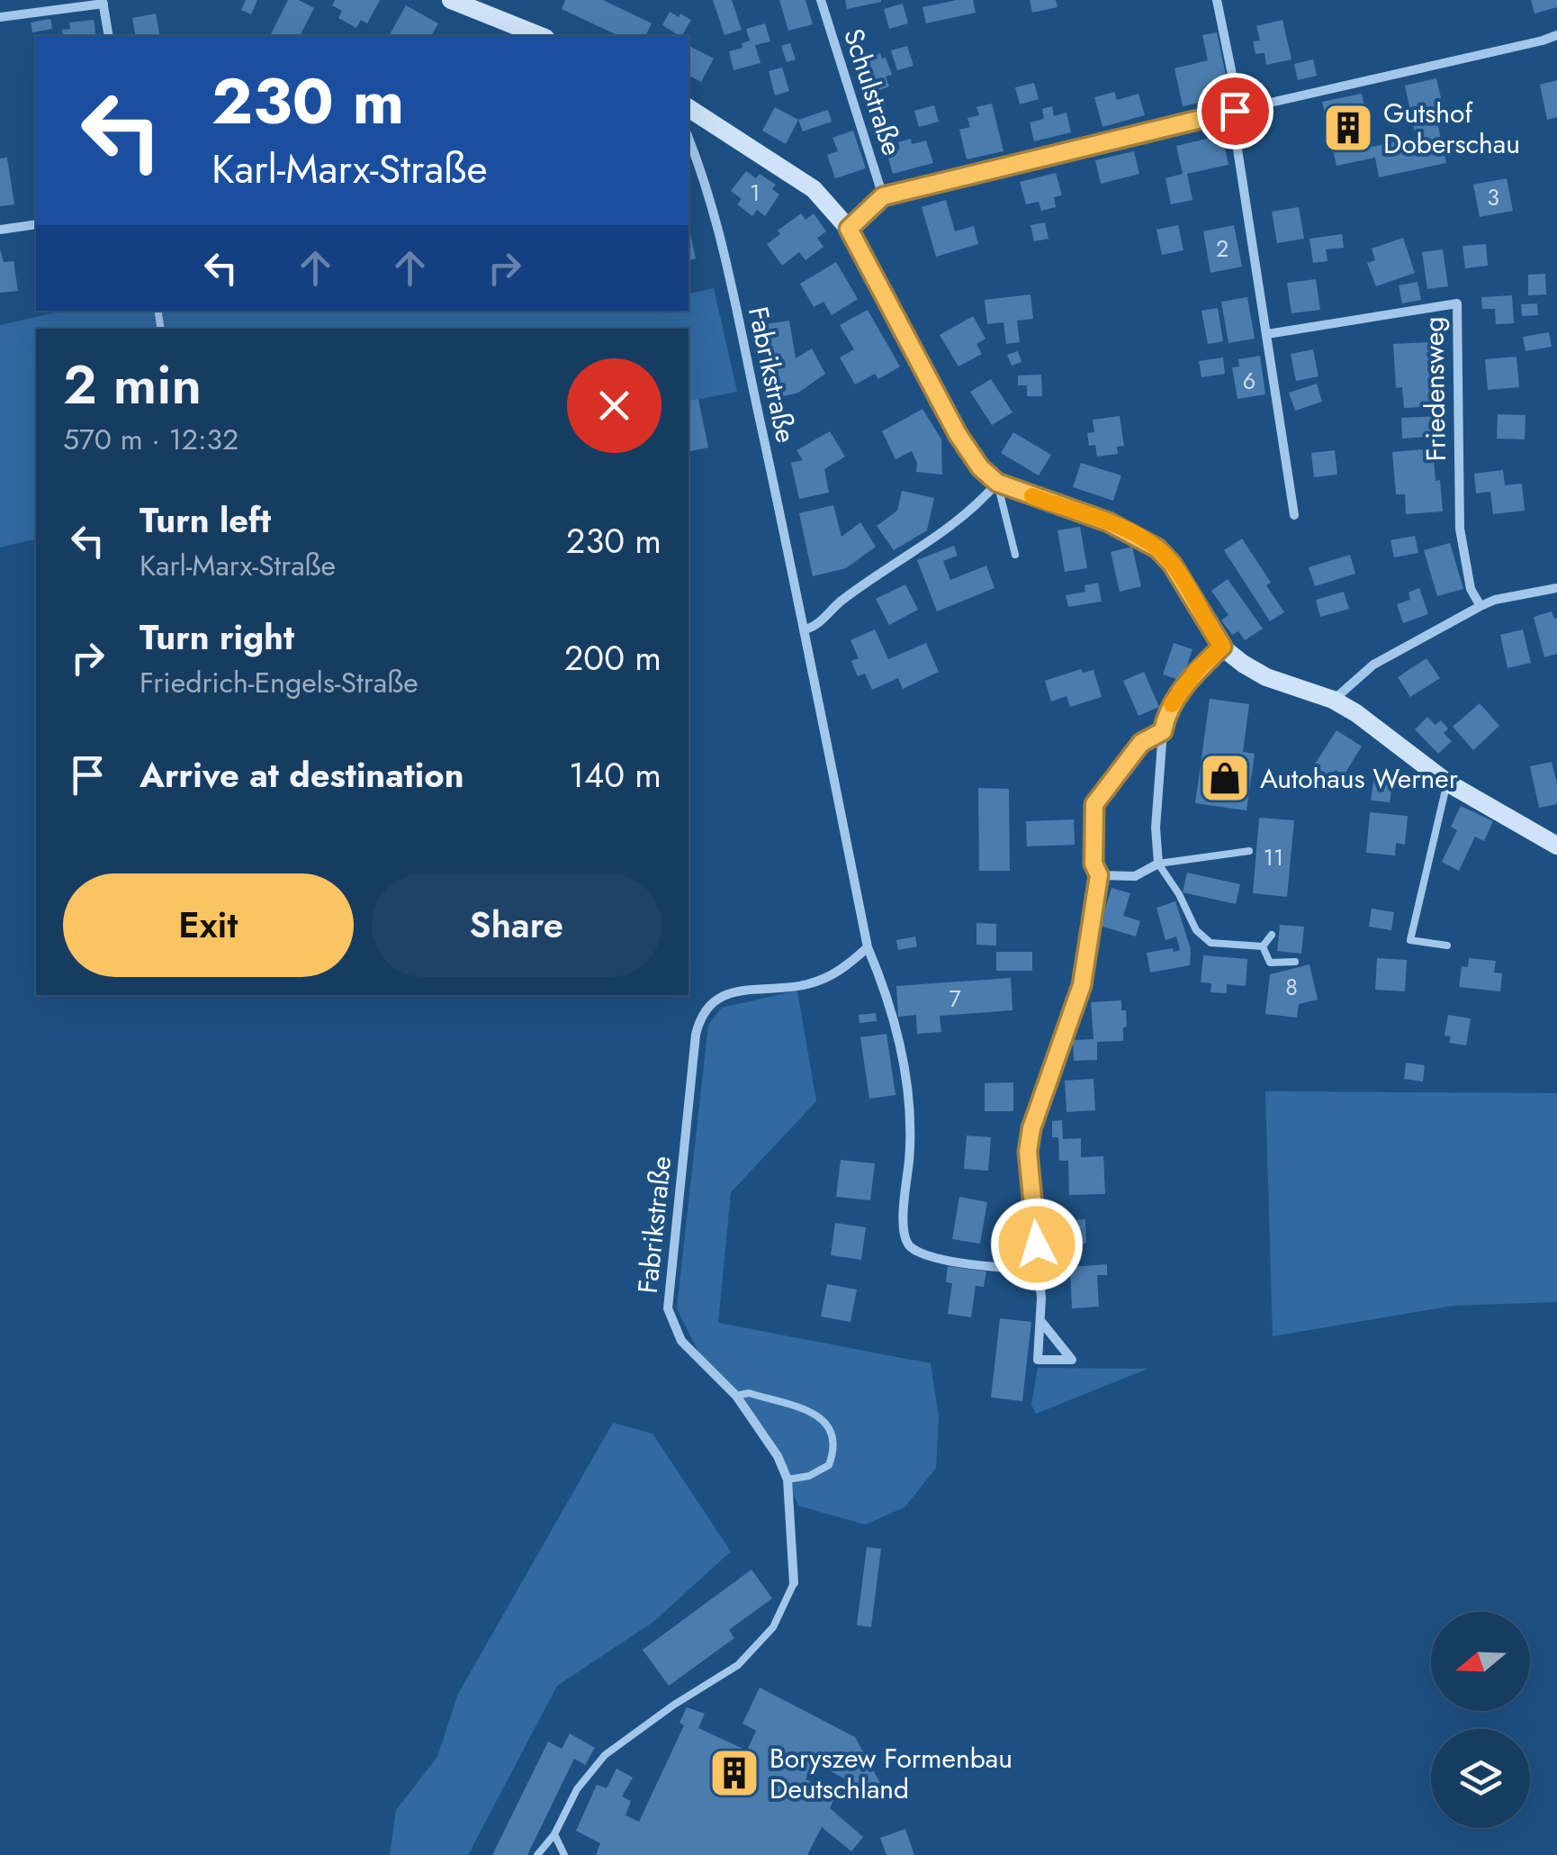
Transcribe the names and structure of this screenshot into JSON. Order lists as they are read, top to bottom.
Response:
{
  "streets": {
    "street": ["Schulstraße", "Fabrikstraße", "Friedensweg"]
  },
  "places": {
    "building": ["Gutshof Doberschau", "Boryszew Formenbau Deutschland"],
    "shop": ["Autohaus Werner"]
  },
  "house_numbers": [
    "1",
    "3",
    "2",
    "6",
    "11",
    "8",
    "7"
  ],
  "north": "left",
  "page": {
    "turn": ["230 m", "Karl-Marx-Straße"],
    "heading": ["2 min", "570 m · 12:32"],
    "list": [
      {
        "name": "Turn left",
        "note": "Karl-Marx-Straße",
        "value": "230 m"
      },
      {
        "name": "Turn right",
        "note": "Friedrich-Engels-Straße",
        "value": "200 m"
      },
      {
        "name": "Arrive at destination",
        "value": "140 m"
      }
    ],
    "buttons": ["Exit", "Share"]
  }
}
